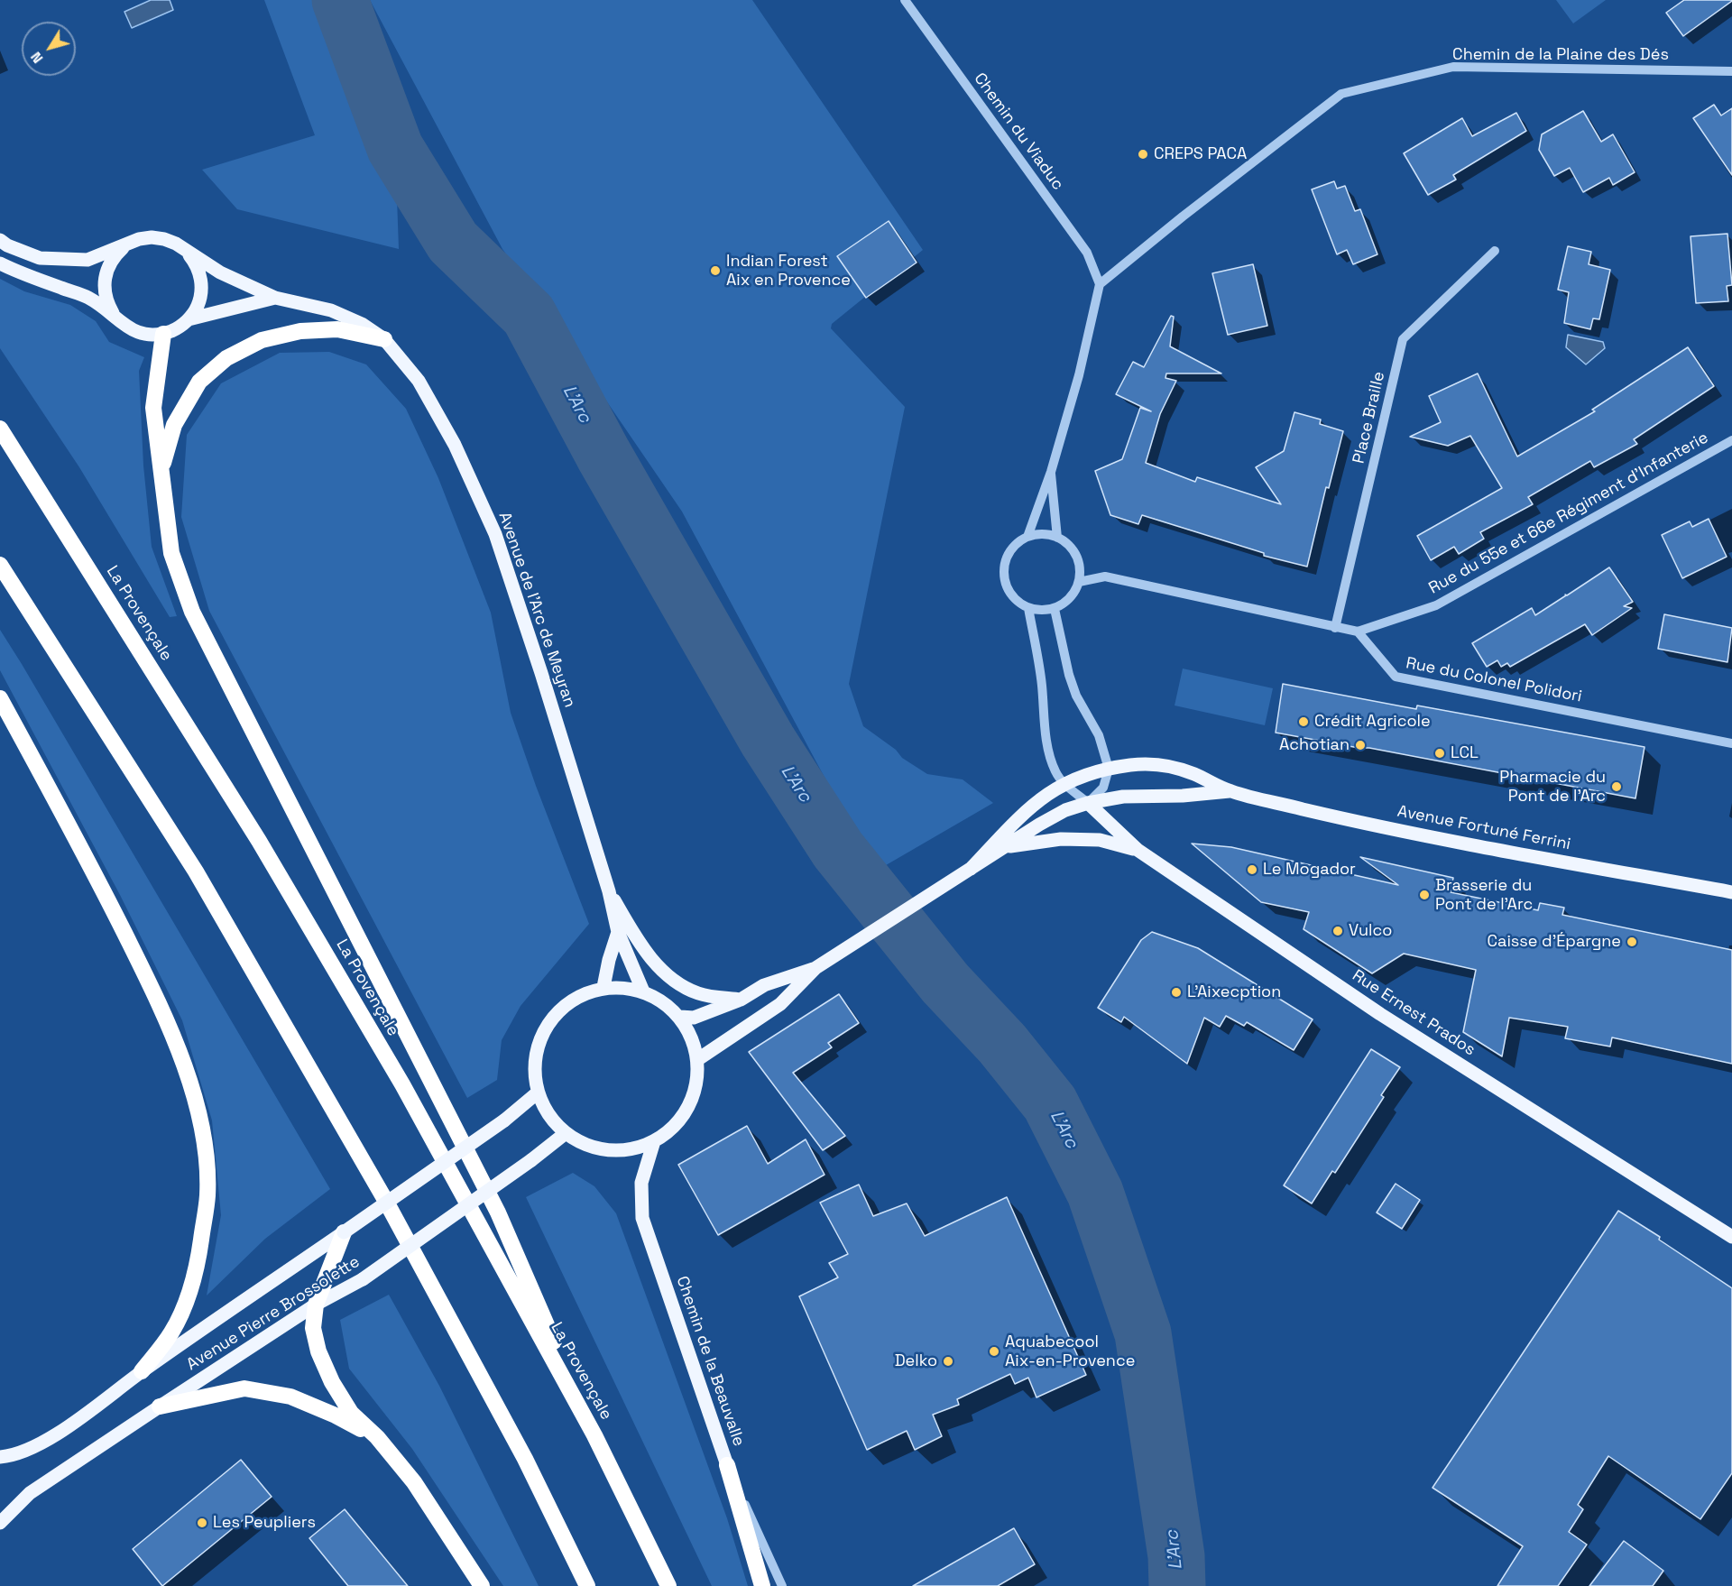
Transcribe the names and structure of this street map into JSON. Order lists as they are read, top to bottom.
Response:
{
  "streets": {
    "highway": ["La Provençale"],
    "main road": [
      "Avenue de l'Arc de Meyran",
      "Avenue Fortuné Ferrini",
      "Rue Ernest Prados",
      "Avenue Pierre Brossolette",
      "Chemin de la Beauvalle"
    ],
    "street": [
      "Chemin de la Plaine des Dés",
      "Chemin du Viaduc",
      "Place Braille",
      "Rue du 55e et 66e Régiment d'Infanterie",
      "Rue du Colonel Polidori"
    ]
  },
  "crossings": [
    ["Chemin de la Plaine des Dés", "Chemin du Viaduc"],
    ["Rue du 55e et 66e Régiment d'Infanterie", "Rue du Colonel Polidori"],
    ["Avenue de l'Arc de Meyran", "Avenue Pierre Brossolette"],
    ["Avenue de l'Arc de Meyran", "Chemin de la Beauvalle"],
    ["Avenue Pierre Brossolette", "Chemin de la Beauvalle"]
  ],
  "water": ["L'Arc"],
  "places": [
    "CREPS PACA",
    "Indian Forest Aix en Provence",
    "Crédit Agricole",
    "Achotian",
    "LCL",
    "Pharmacie du Pont de l'Arc",
    "Le Mogador",
    "Brasserie du Pont de l'Arc",
    "Vulco",
    "Caisse d'Épargne",
    "L'Aixecption",
    "Aquabecool Aix-en-Provence",
    "Delko",
    "Les Peupliers"
  ],
  "north": "bottom left"
}
